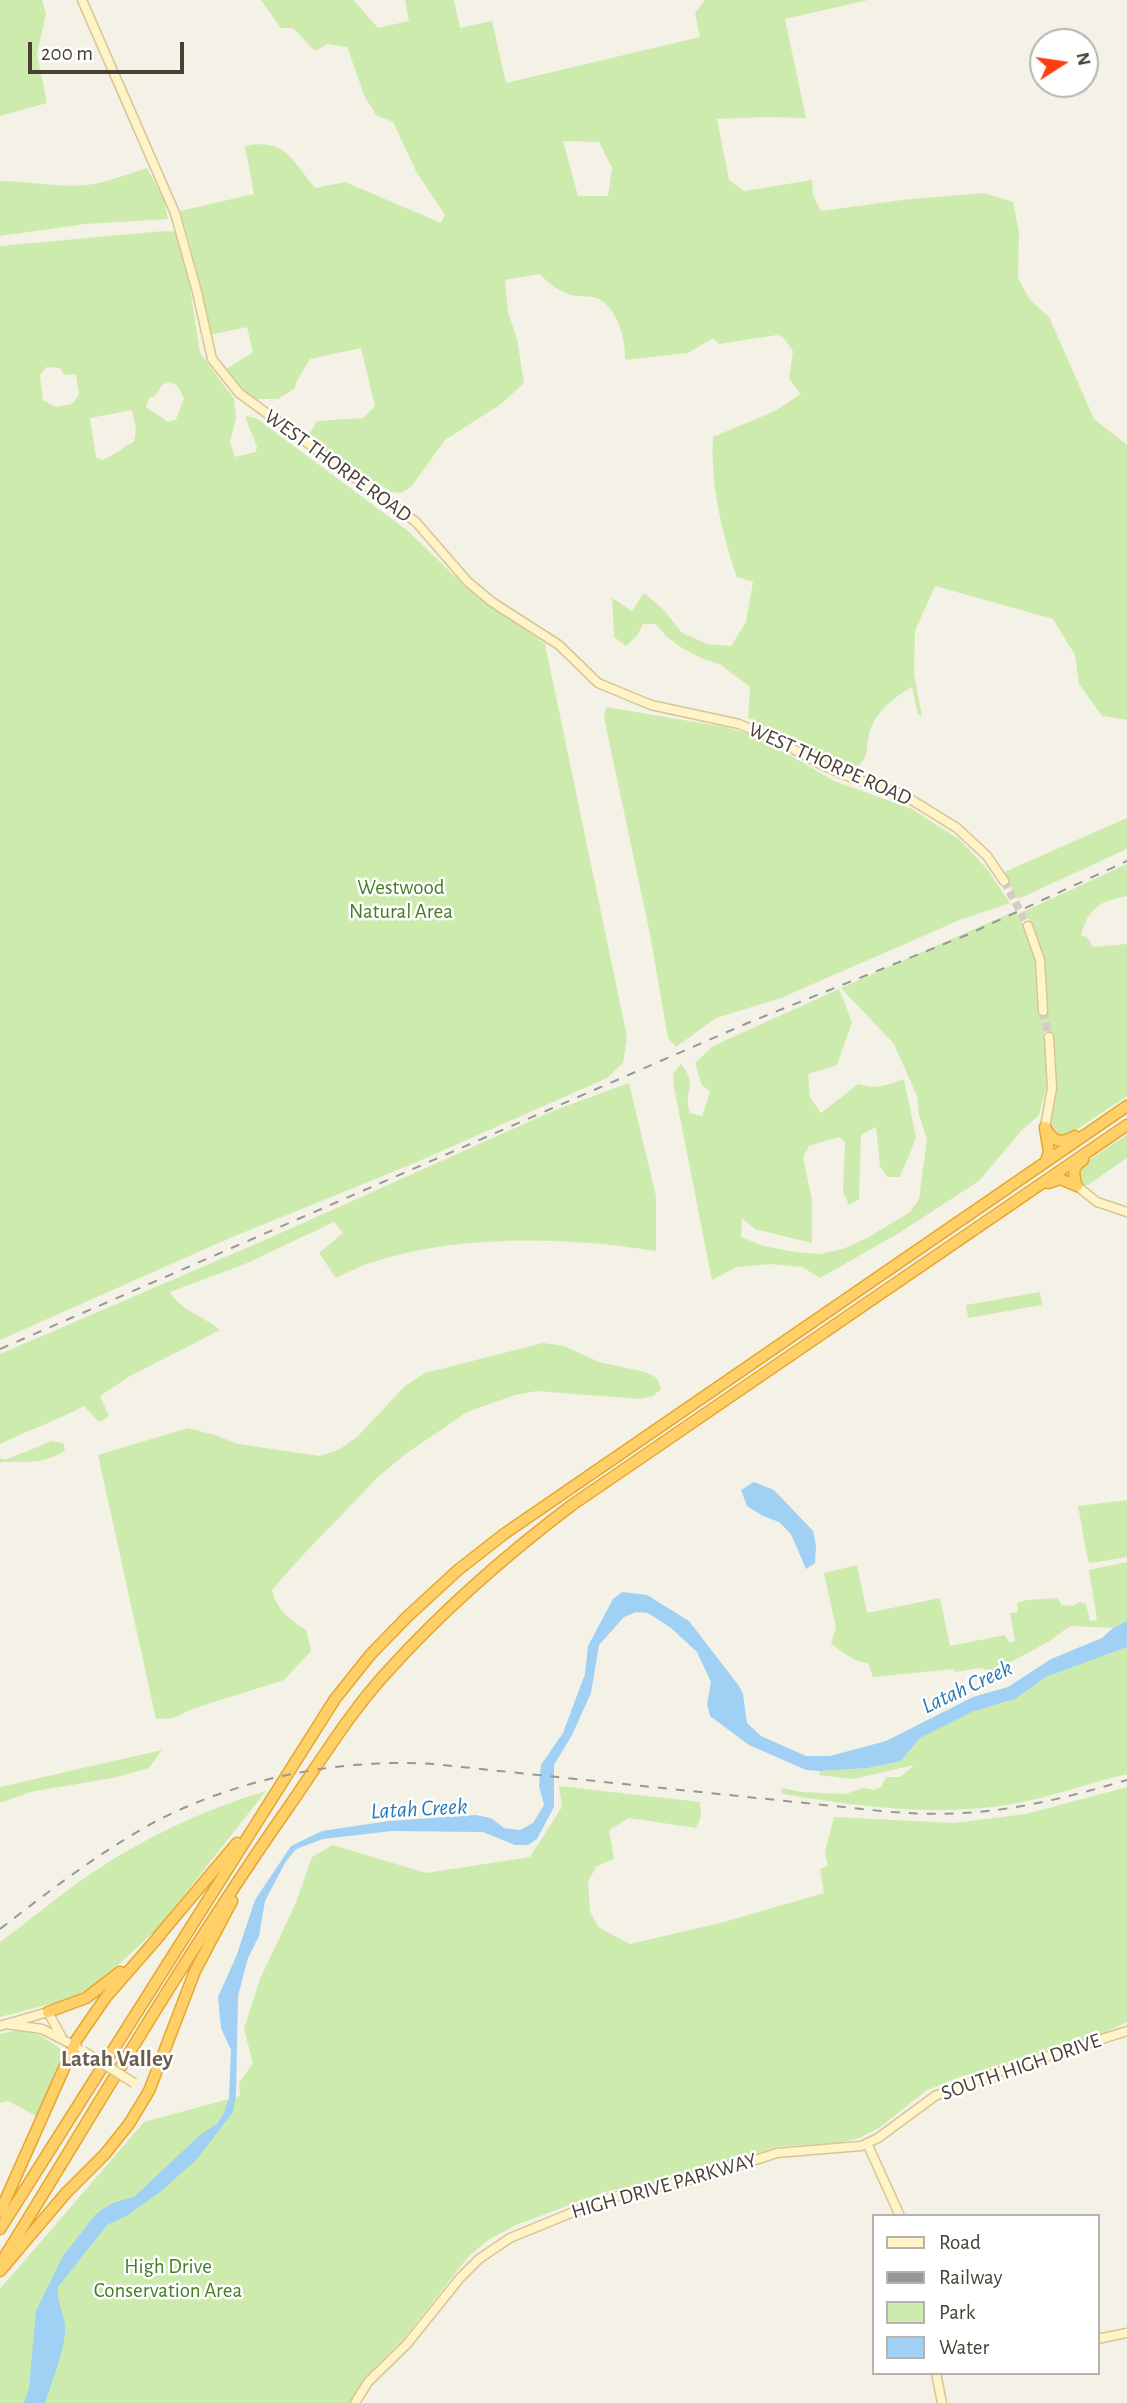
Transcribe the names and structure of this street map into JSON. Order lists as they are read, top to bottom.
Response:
{
  "streets": {
    "street": ["WEST THORPE ROAD", "SOUTH HIGH DRIVE", "HIGH DRIVE PARKWAY"]
  },
  "crossings": [
    ["SOUTH HIGH DRIVE", "HIGH DRIVE PARKWAY"]
  ],
  "districts": ["Latah Valley"],
  "water": ["Latah Creek"],
  "parks": ["Westwood Natural Area", "High Drive Conservation Area"],
  "legend": [
    "Road",
    "Railway",
    "Park",
    "Water"
  ],
  "scale_bar": "200 m",
  "north": "right"
}
